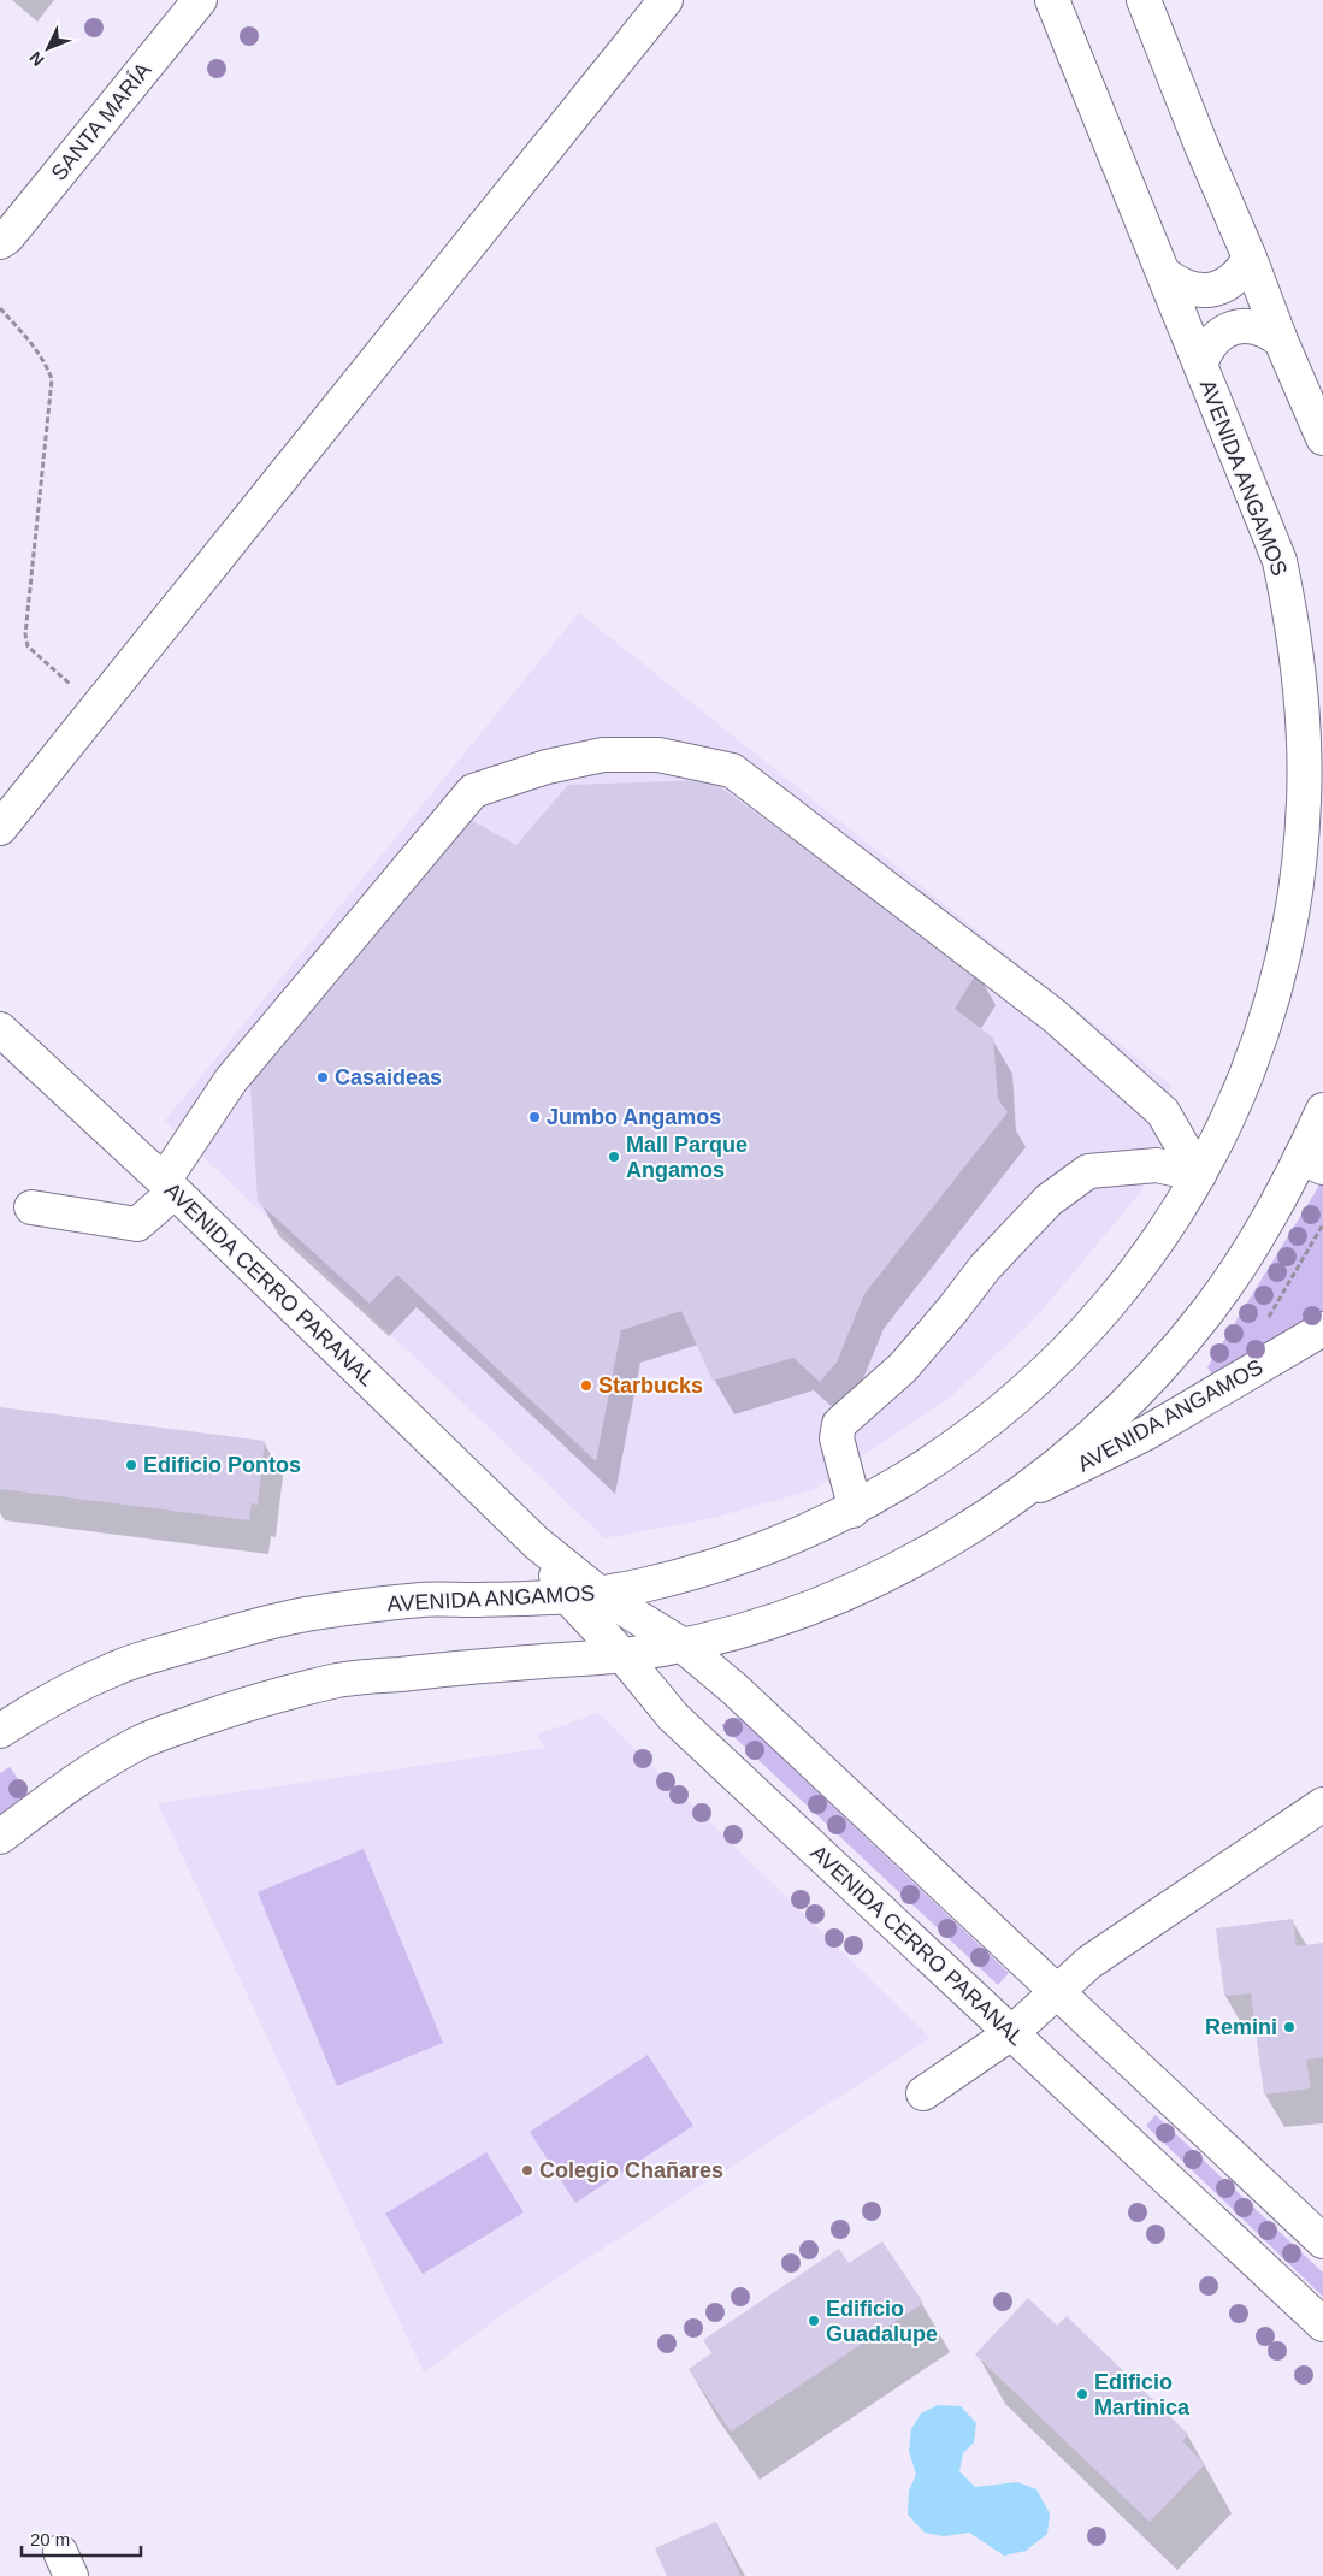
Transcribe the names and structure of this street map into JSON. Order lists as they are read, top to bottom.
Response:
{
  "streets": {
    "main road": ["SANTA MARÍA", "AVENIDA ANGAMOS", "AVENIDA CERRO PARANAL"]
  },
  "crossings": [
    ["AVENIDA ANGAMOS", "AVENIDA CERRO PARANAL"]
  ],
  "places": [
    "Casaideas",
    "Jumbo Angamos",
    "Mall Parque Angamos",
    "Starbucks",
    "Edificio Pontos",
    "Remini",
    "Colegio Chañares",
    "Edificio Guadalupe",
    "Edificio Martinica"
  ],
  "scale_bar": "20 m",
  "north": "bottom left"
}
